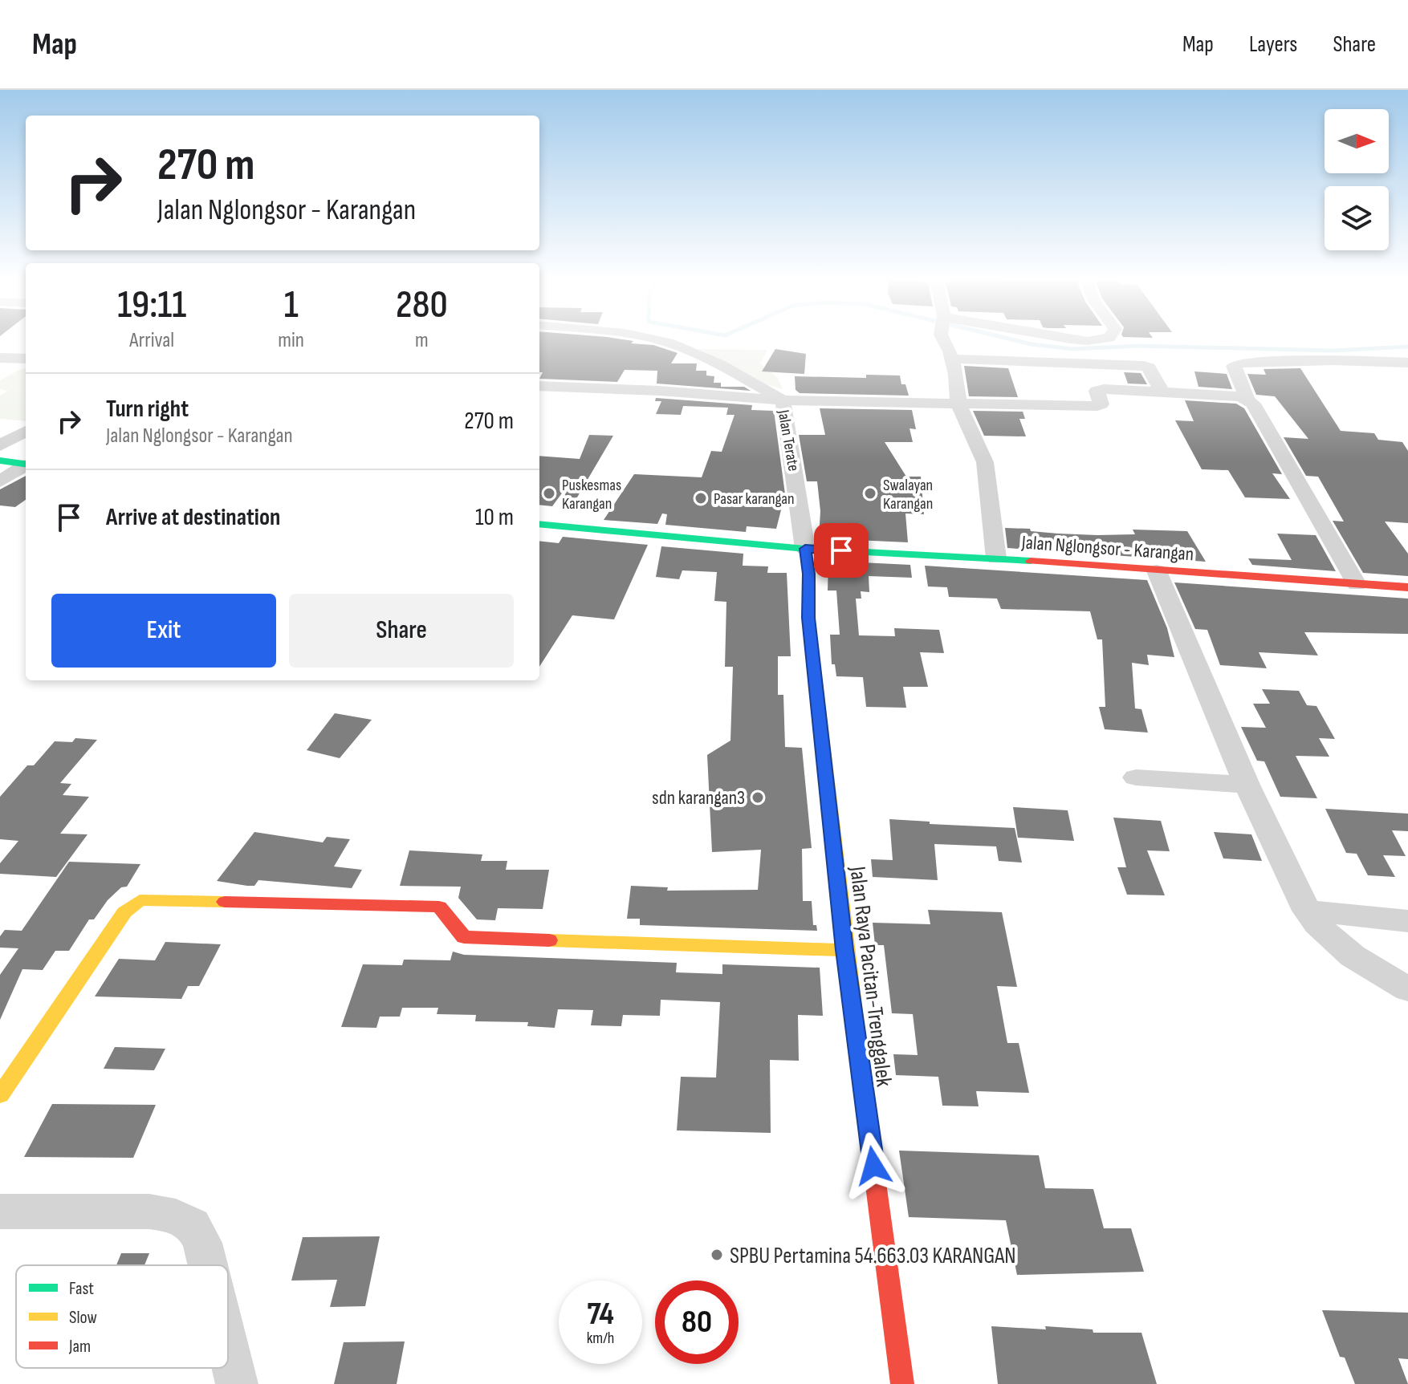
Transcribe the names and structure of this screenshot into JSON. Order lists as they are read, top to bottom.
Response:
{
  "streets": {
    "main road": ["Jalan Nglongsor - Karangan", "Jalan Raya Pacitan-Trenggalek"],
    "street": ["Jalan Terate"]
  },
  "crossings": [
    ["Jalan Terate", "Jalan Nglongsor - Karangan"],
    ["Jalan Terate", "Jalan Raya Pacitan-Trenggalek"],
    ["Jalan Nglongsor - Karangan", "Jalan Raya Pacitan-Trenggalek"]
  ],
  "places": [
    "Puskesmas Karangan",
    "Swalayan Karangan",
    "Pasar karangan",
    "sdn karangan3",
    "SPBU Pertamina 54.663.03 KARANGAN"
  ],
  "legend": ["Fast", "Slow", "Jam"],
  "north": "right",
  "page": {
    "header": "Map",
    "nav": ["Map", "Layers", "Share"],
    "turn": ["270 m", "Jalan Nglongsor - Karangan"],
    "eta": [
      "19:11",
      "Arrival",
      "1",
      "min",
      "280",
      "m"
    ],
    "list": [
      {
        "name": "Turn right",
        "note": "Jalan Nglongsor - Karangan",
        "value": "270 m"
      },
      {
        "name": "Arrive at destination",
        "value": "10 m"
      }
    ],
    "buttons": ["Exit", "Share"],
    "speed": "74 km/h",
    "limit": "80"
  }
}
